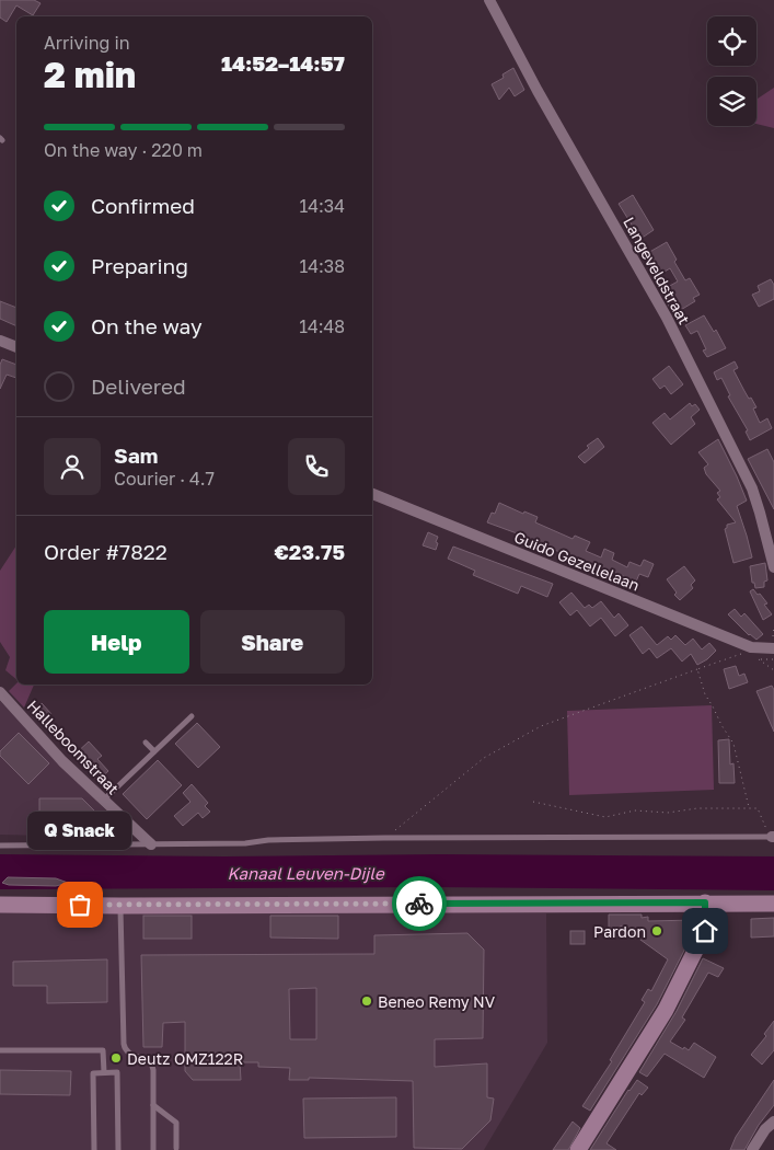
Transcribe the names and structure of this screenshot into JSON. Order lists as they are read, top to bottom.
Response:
{
  "streets": {
    "street": ["Langeveldstraat", "Guido Gezellelaan", "Halleboomstraat"]
  },
  "water": ["Kanaal Leuven-Dijle"],
  "places": [
    "Q Snack",
    "Pardon",
    "Beneo Remy NV",
    "Deutz OMZ122R"
  ],
  "page": {
    "heading": ["2 min", "Arriving in", "14:52–14:57"],
    "panel": [
      "Sam",
      "Courier · 4.7",
      "Order #7822",
      "€23.75"
    ],
    "bar": "On the way · 220 m",
    "list": [
      ["Confirmed", "14:34"],
      ["Preparing", "14:38"],
      ["On the way", "14:48"],
      "Delivered"
    ],
    "buttons": ["Help", "Share"],
    "bubble": "Q Snack"
  }
}
